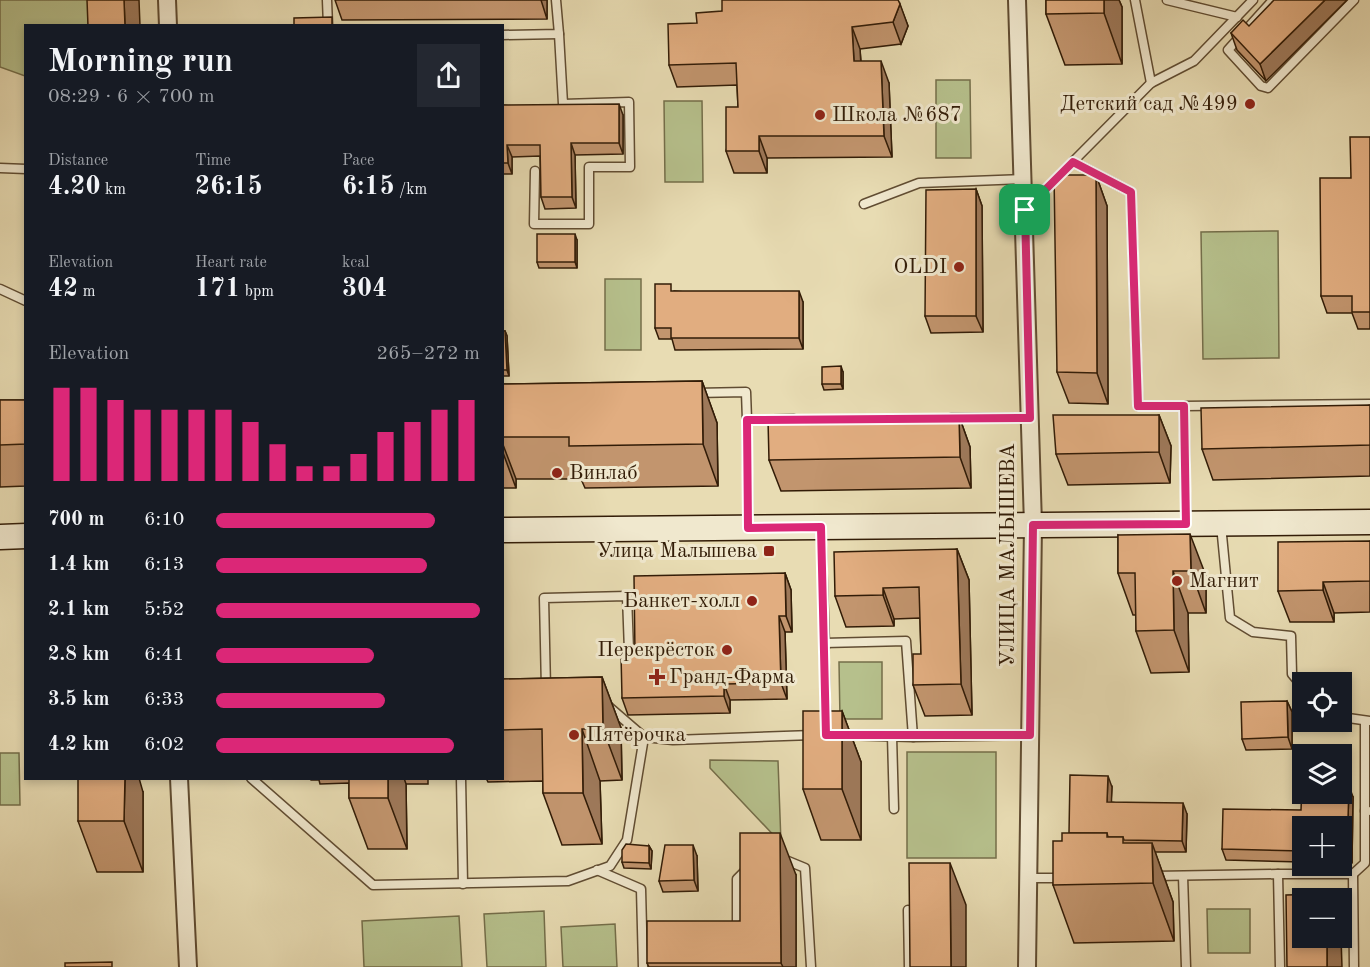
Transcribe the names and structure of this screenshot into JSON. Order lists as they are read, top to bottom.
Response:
{
  "streets": {
    "street": ["УЛИЦА МАЛЫШЕВА"]
  },
  "places": {
    "other": [
      "Детский сад №499",
      "Школа №687",
      "OLDI",
      "Винлаб",
      "Магнит",
      "Банкет-холл",
      "Перекрёсток",
      "Пятёрочка"
    ],
    "transit": ["Улица Малышева"],
    "health": ["Гранд-Фарма"]
  },
  "page": {
    "heading": ["Morning run", "08:29 · 6 × 700 m"],
    "stats": [
      ["Distance", "4.20 km"],
      ["Time", "26:15"],
      ["Pace", "6:15 /km"],
      ["Elevation", "42 m"],
      ["Heart rate", "171 bpm"],
      ["kcal", "304"]
    ],
    "chart": ["Elevation", "265–272 m"],
    "list": [
      {
        "name": "700 m",
        "note": "6:10"
      },
      {
        "name": "1.4 km",
        "note": "6:13"
      },
      {
        "name": "2.1 km",
        "note": "5:52"
      },
      {
        "name": "2.8 km",
        "note": "6:41"
      },
      {
        "name": "3.5 km",
        "note": "6:33"
      },
      {
        "name": "4.2 km",
        "note": "6:02"
      }
    ],
    "map_buttons": ["+", "−"]
  }
}
